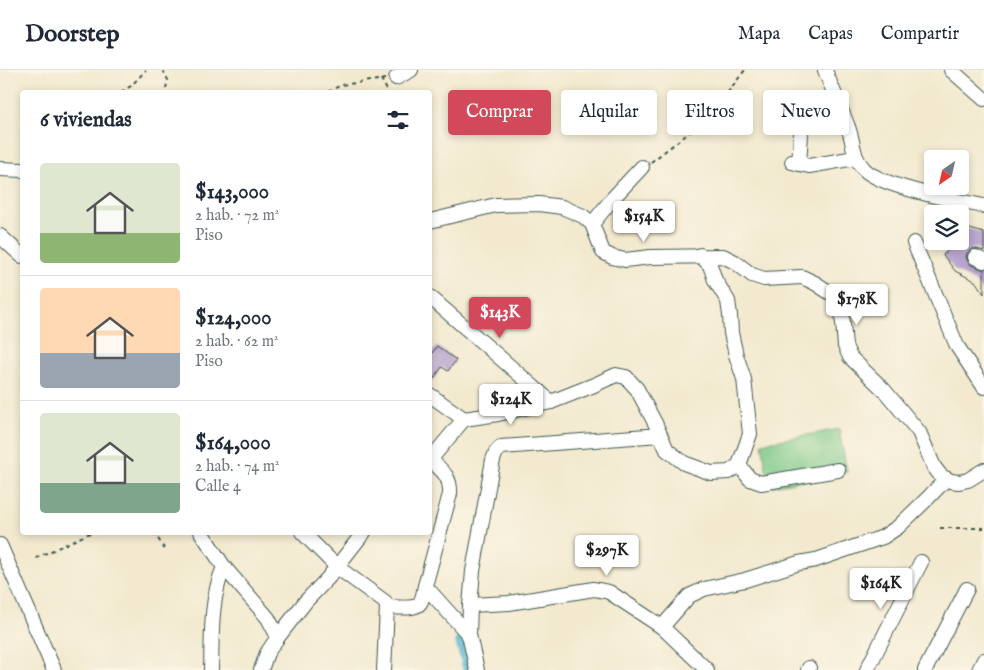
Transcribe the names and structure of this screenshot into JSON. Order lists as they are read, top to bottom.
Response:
{
  "north": "bottom left",
  "page": {
    "header": "Doorstep",
    "nav": ["Mapa", "Capas", "Compartir"],
    "chip": [
      "Comprar",
      "Alquilar",
      "Filtros",
      "Nuevo"
    ],
    "heading": "6 viviendas",
    "list": [
      {
        "name": "$143,000",
        "note": "2 hab. · 72 m² · Piso"
      },
      {
        "name": "$124,000",
        "note": "2 hab. · 62 m² · Piso"
      },
      {
        "name": "$164,000",
        "note": "2 hab. · 74 m² · Calle 4"
      }
    ],
    "price": [
      "$154K",
      "$178K",
      "$143K",
      "$124K",
      "$297K",
      "$164K"
    ]
  }
}
